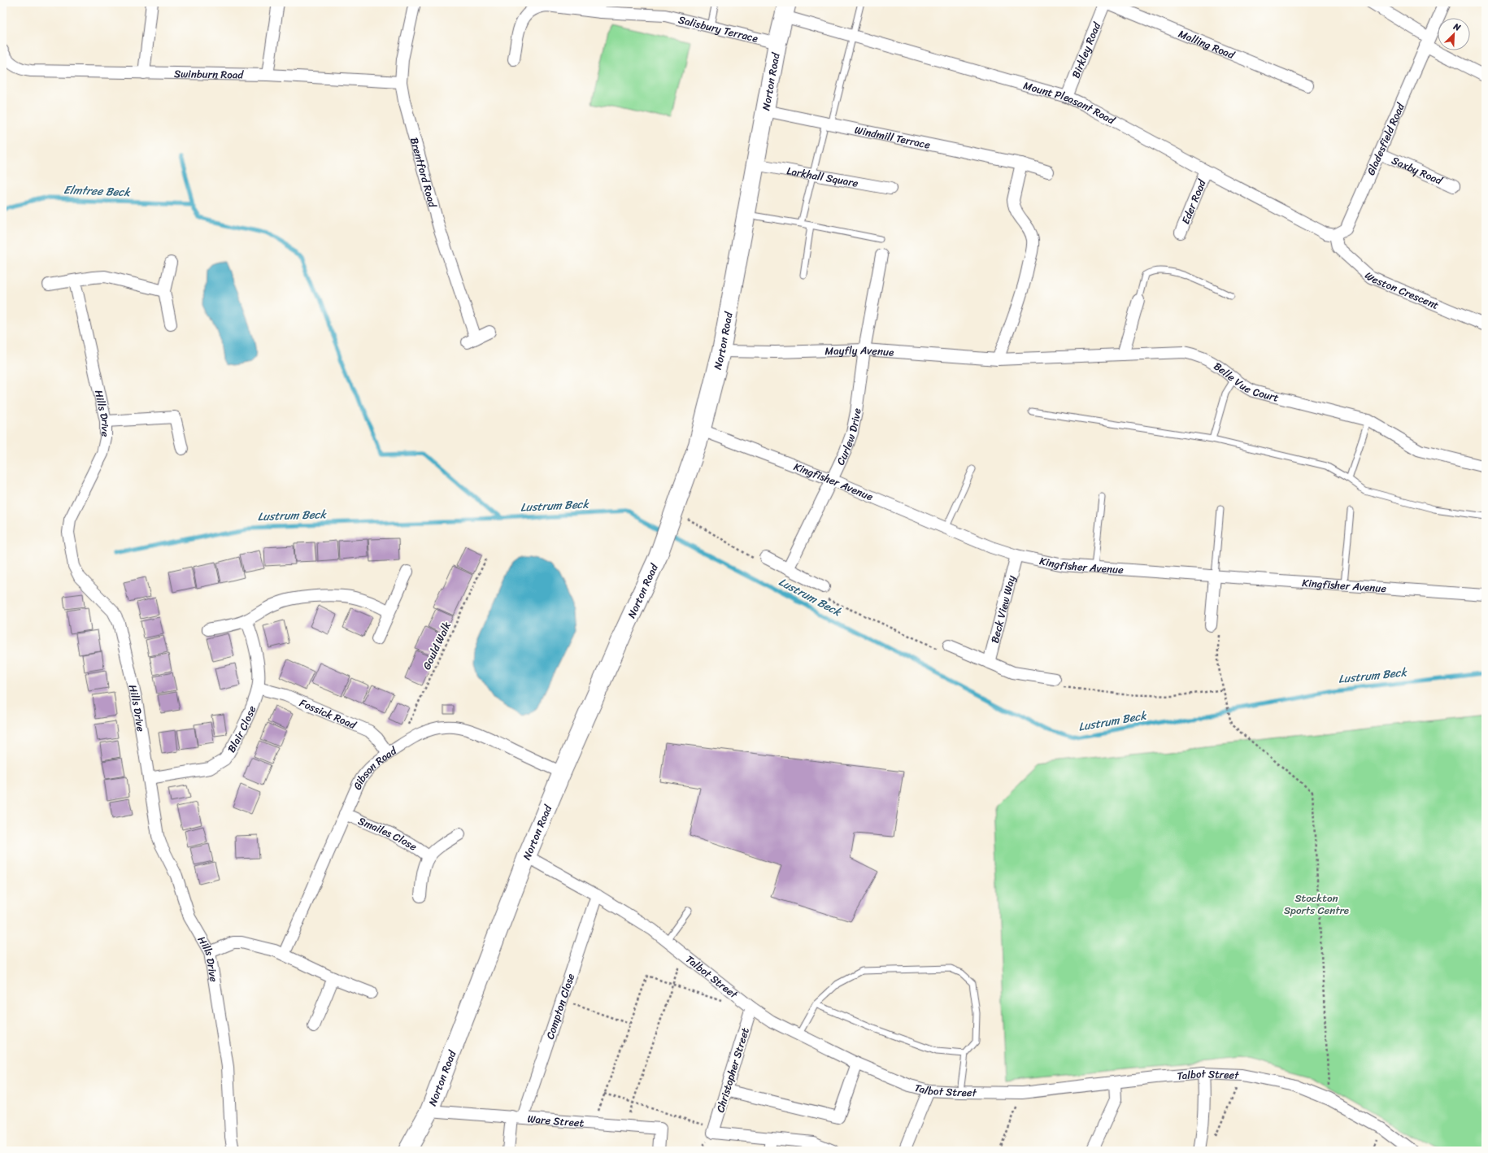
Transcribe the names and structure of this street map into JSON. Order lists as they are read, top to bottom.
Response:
{
  "streets": {
    "main road": ["Norton Road"],
    "street": [
      "Salisbury Terrace",
      "Malling Road",
      "Birkley Road",
      "Swinburn Road",
      "Mount Pleasant Road",
      "Windmill Terrace",
      "Gladesfield Road",
      "Saxby Road",
      "Brentford Road",
      "Larkhall Square",
      "Eder Road",
      "Weston Crescent",
      "Mayfly Avenue",
      "Belle Vue Court",
      "Hills Drive",
      "Curlew Drive",
      "Kingfisher Avenue",
      "Beck View Way",
      "Fossick Road",
      "Blair Close",
      "Gibson Road",
      "Smailes Close",
      "Talbot Street",
      "Compton Close",
      "Christopher Street",
      "Ware Street"
    ],
    "path": ["Gould Walk"]
  },
  "crossings": [
    ["Salisbury Terrace", "Norton Road"],
    ["Malling Road", "Birkley Road"],
    ["Birkley Road", "Mount Pleasant Road"],
    ["Swinburn Road", "Brentford Road"],
    ["Norton Road", "Mount Pleasant Road"],
    ["Norton Road", "Windmill Terrace"],
    ["Norton Road", "Larkhall Square"],
    ["Norton Road", "Mayfly Avenue"],
    ["Norton Road", "Kingfisher Avenue"],
    ["Norton Road", "Gibson Road"],
    ["Norton Road", "Talbot Street"],
    ["Norton Road", "Ware Street"],
    ["Mount Pleasant Road", "Gladesfield Road"],
    ["Mount Pleasant Road", "Eder Road"],
    ["Mount Pleasant Road", "Weston Crescent"],
    ["Gladesfield Road", "Saxby Road"],
    ["Gladesfield Road", "Weston Crescent"],
    ["Mayfly Avenue", "Belle Vue Court"],
    ["Mayfly Avenue", "Curlew Drive"],
    ["Hills Drive", "Blair Close"],
    ["Curlew Drive", "Kingfisher Avenue"],
    ["Kingfisher Avenue", "Beck View Way"],
    ["Gould Walk", "Gibson Road"],
    ["Fossick Road", "Blair Close"],
    ["Fossick Road", "Gibson Road"],
    ["Gibson Road", "Smailes Close"],
    ["Talbot Street", "Compton Close"],
    ["Talbot Street", "Christopher Street"],
    ["Compton Close", "Ware Street"]
  ],
  "water": ["Elmtree Beck", "Lustrum Beck"],
  "parks": ["Stockton Sports Centre"],
  "north": "top right"
}
